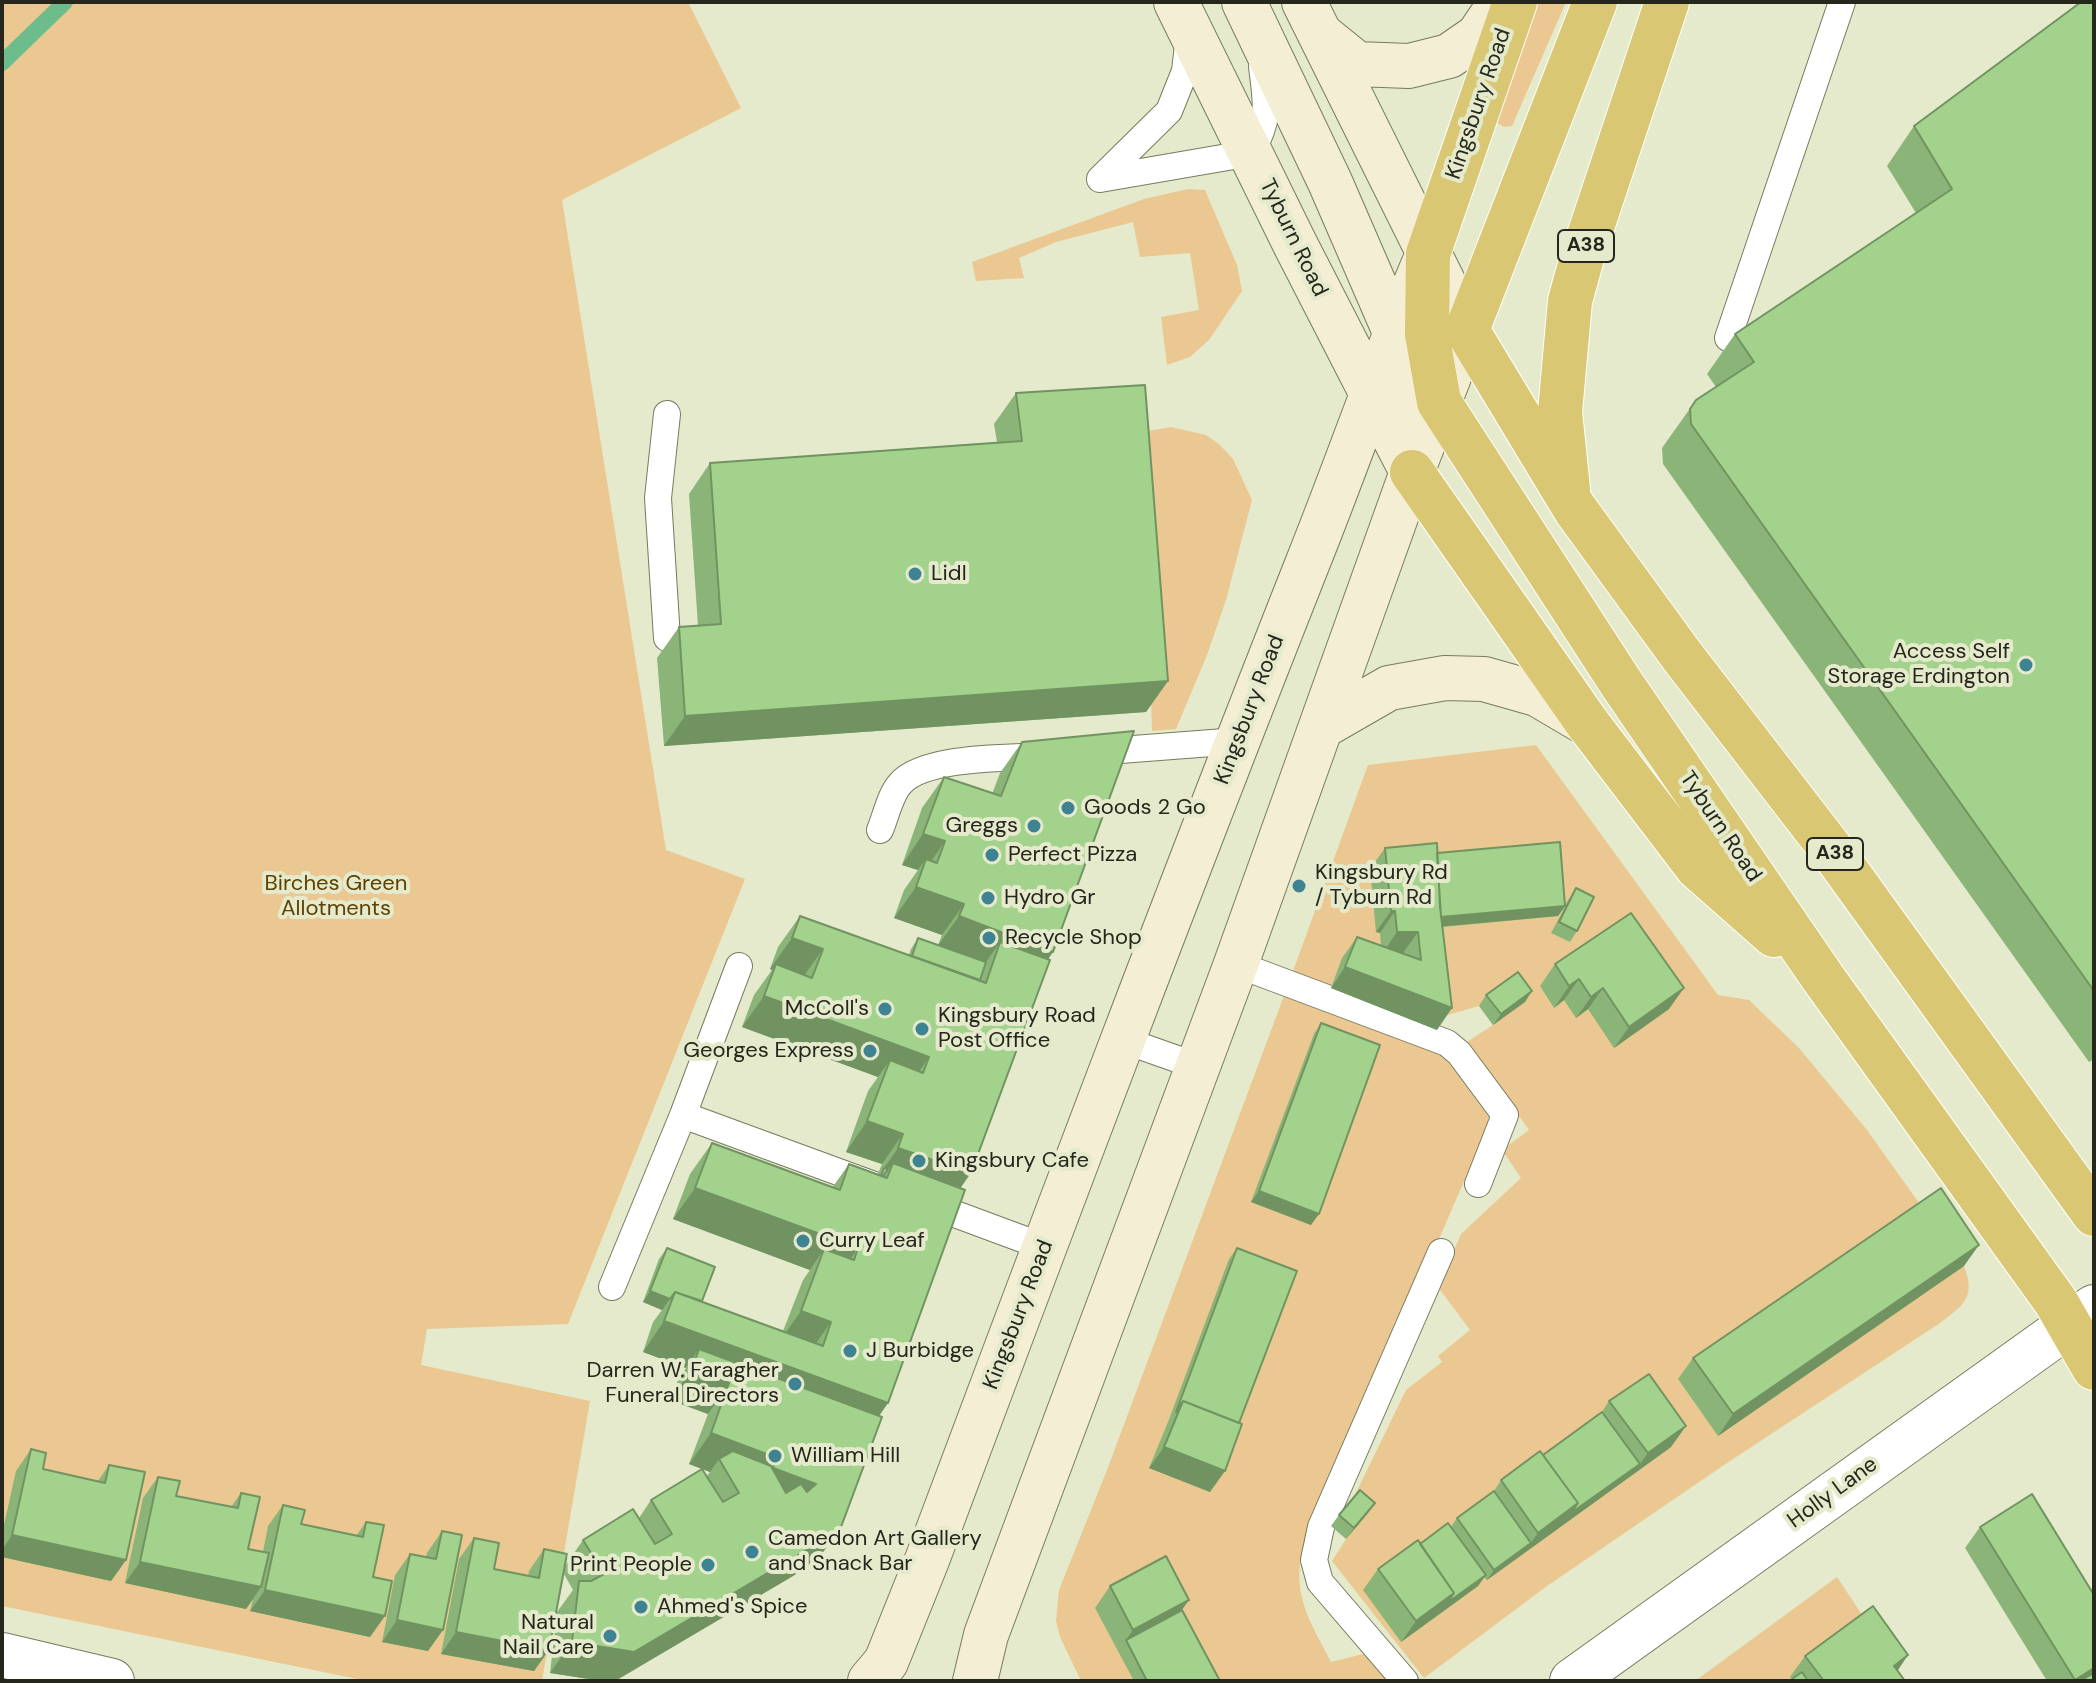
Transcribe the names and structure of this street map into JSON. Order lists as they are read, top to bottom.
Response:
{
  "streets": {
    "highway": ["Kingsbury Road", "Tyburn Road", "A38"],
    "street": ["Holly Lane"]
  },
  "crossings": [
    ["Kingsbury Road", "Tyburn Road"],
    ["Tyburn Road", "A38"],
    ["Tyburn Road", "Holly Lane"]
  ],
  "parks": ["Birches Green Allotments"],
  "places": [
    "Lidl",
    "Access Self Storage Erdington",
    "Goods 2 Go",
    "Greggs",
    "Perfect Pizza",
    "Kingsbury Rd / Tyburn Rd",
    "Hydro Gr",
    "Recycle Shop",
    "McColl's",
    "Kingsbury Road Post Office",
    "Georges Express",
    "Kingsbury Cafe",
    "Curry Leaf",
    "J Burbidge",
    "Darren W. Faragher Funeral Directors",
    "William Hill",
    "Camedon Art Gallery and Snack Bar",
    "Print People",
    "Ahmed's Spice",
    "Natural Nail Care"
  ]
}
